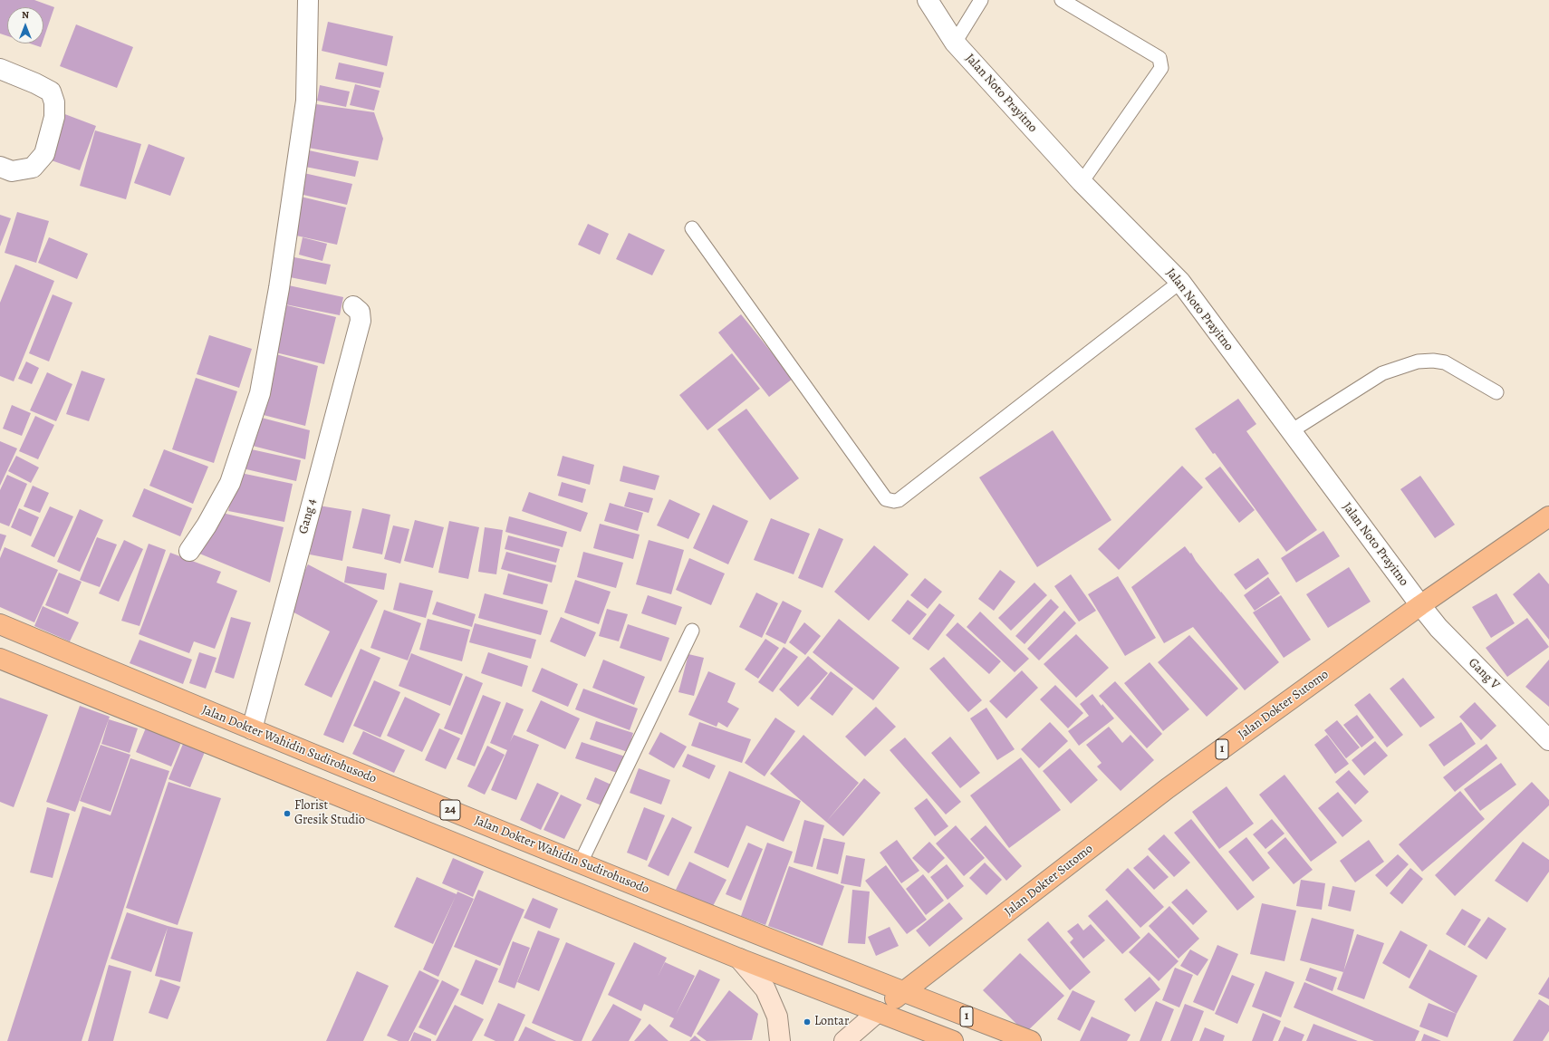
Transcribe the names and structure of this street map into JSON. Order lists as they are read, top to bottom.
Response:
{
  "streets": {
    "highway": [
      "Jalan Dokter Sutomo",
      "Jalan Dokter Wahidin Sudirohusodo",
      "1",
      "24"
    ],
    "street": ["Jalan Noto Prayitno", "Gang 4", "Gang V"]
  },
  "crossings": [
    ["Jalan Noto Prayitno", "Gang V"],
    ["Jalan Noto Prayitno", "Jalan Dokter Sutomo"],
    ["Gang 4", "Jalan Dokter Wahidin Sudirohusodo"],
    ["Gang V", "Jalan Dokter Sutomo"],
    ["Jalan Dokter Sutomo", "Jalan Dokter Wahidin Sudirohusodo"],
    ["Jalan Dokter Sutomo", "1"],
    ["Jalan Dokter Wahidin Sudirohusodo", "1"],
    ["1", "24"]
  ],
  "places": ["Florist Gresik Studio", "Lontar"],
  "north": "top"
}
